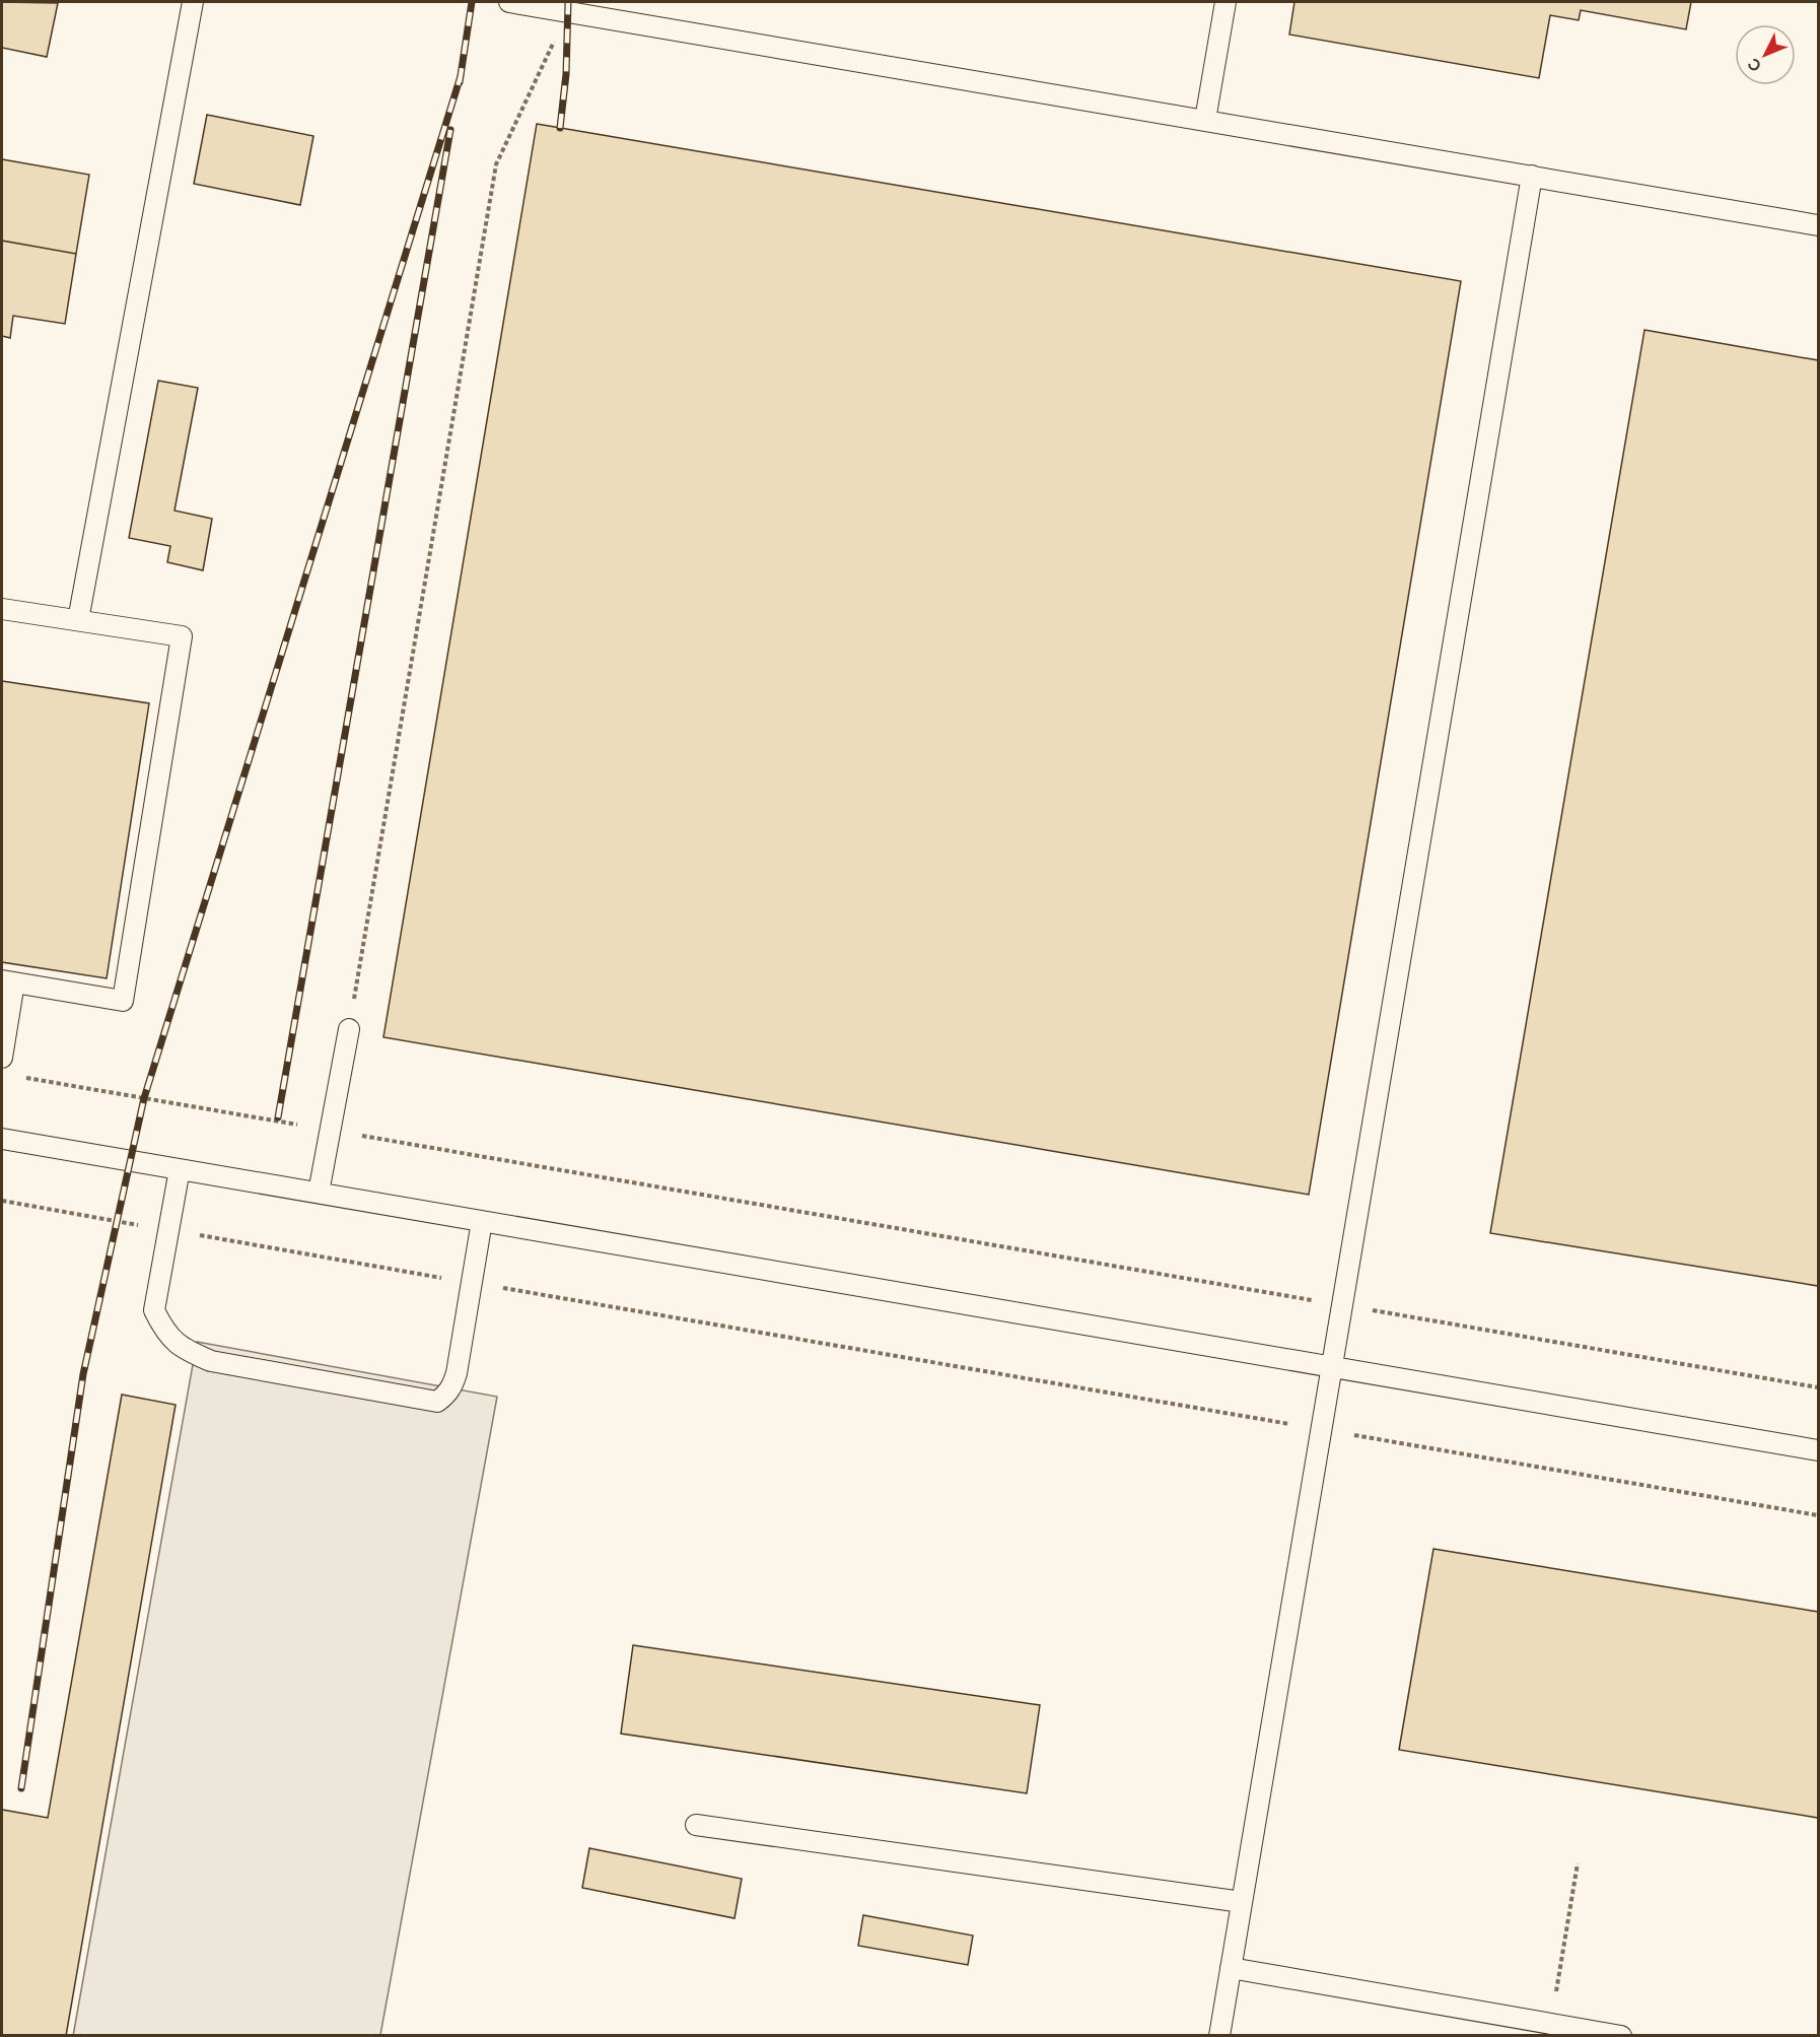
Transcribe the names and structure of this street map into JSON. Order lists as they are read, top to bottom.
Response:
{
  "north": "bottom left"
}
